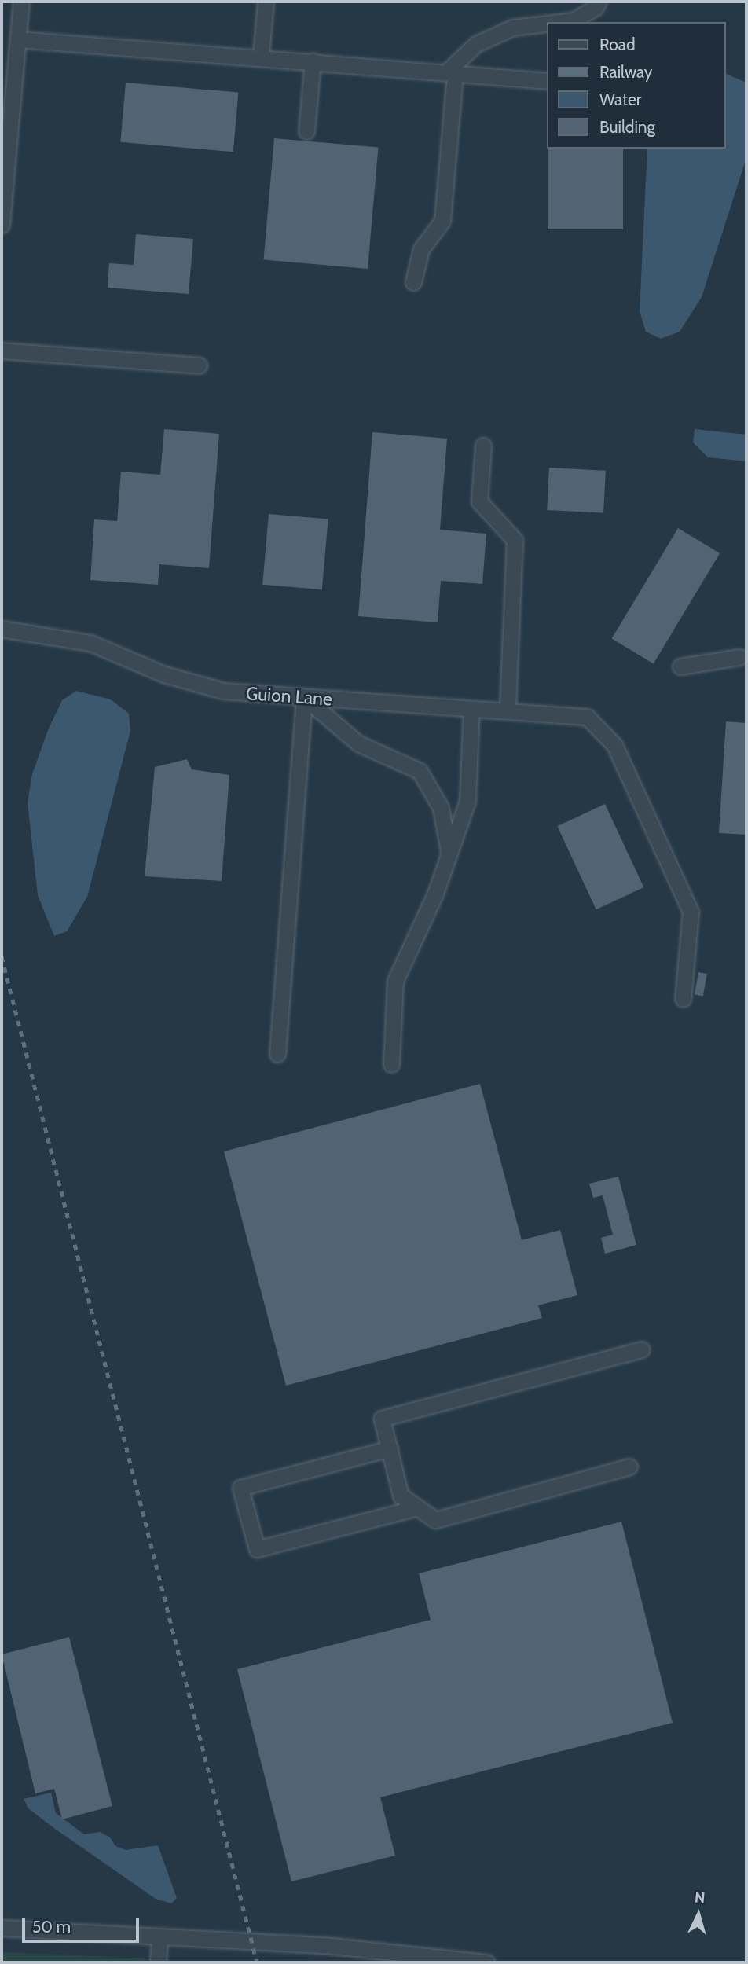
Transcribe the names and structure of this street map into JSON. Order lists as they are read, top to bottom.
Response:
{
  "streets": {
    "street": ["Guion Lane"]
  },
  "legend": [
    "Road",
    "Railway",
    "Water",
    "Building"
  ],
  "scale_bar": "50 m",
  "north": "top"
}
